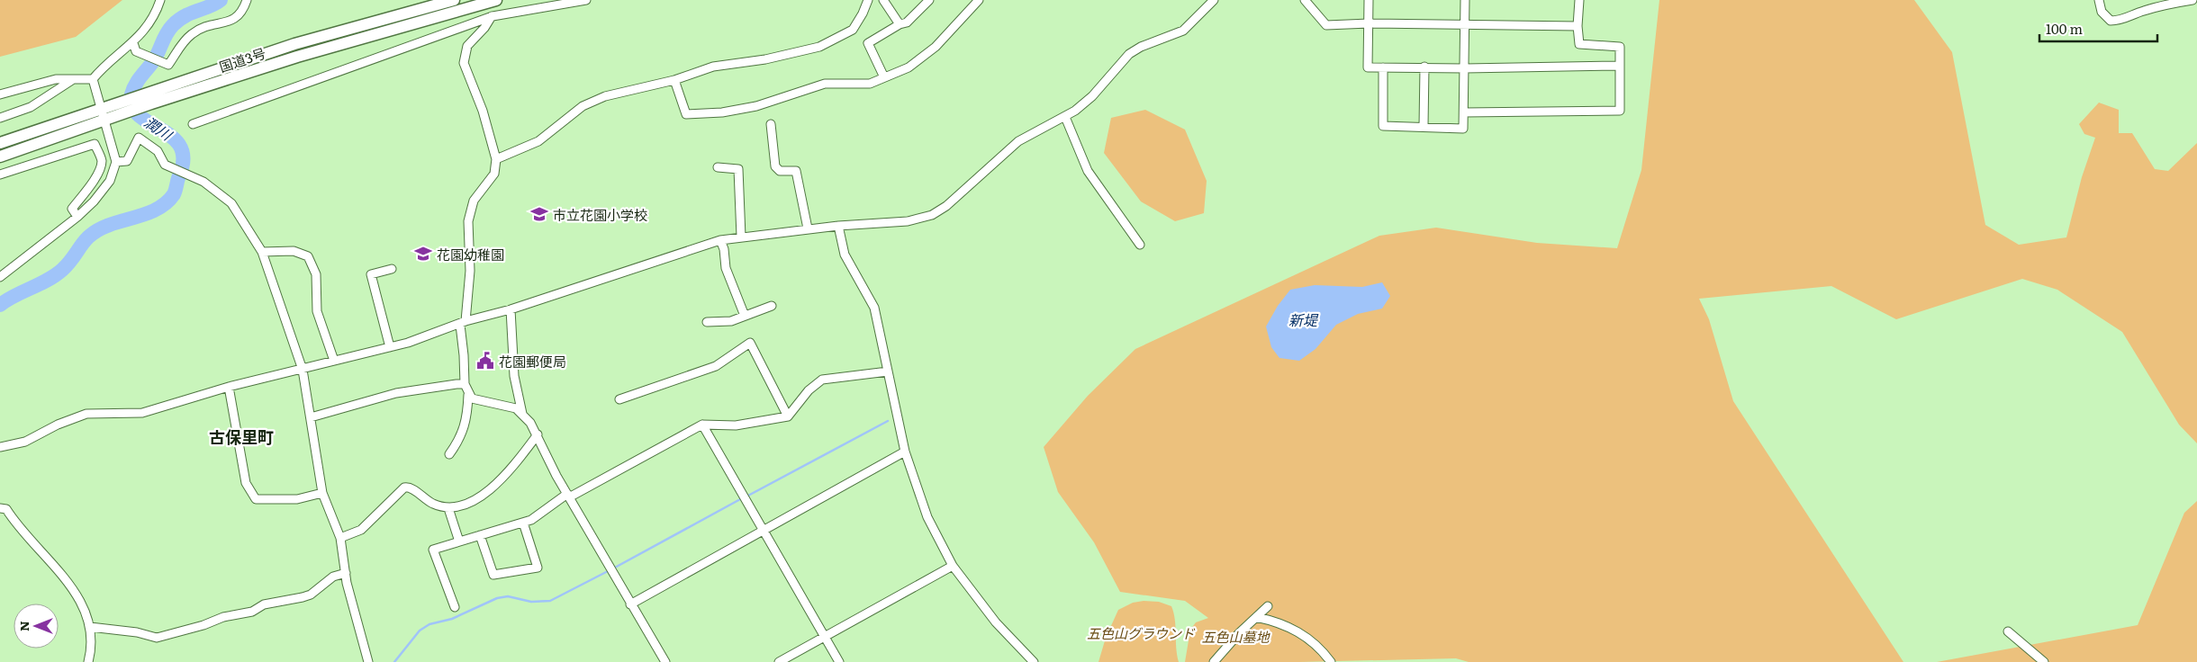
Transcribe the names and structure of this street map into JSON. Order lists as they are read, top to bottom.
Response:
{
  "streets": {
    "highway": ["国道3号"]
  },
  "districts": ["古保里町"],
  "water": ["潤川", "新堤"],
  "parks": ["五色山グラウンド", "五色山墓地"],
  "places": {
    "school or university": ["市立花園小学校", "花園幼稚園"],
    "public building": ["花園郵便局"]
  },
  "scale_bar": "100 m",
  "north": "left"
}
